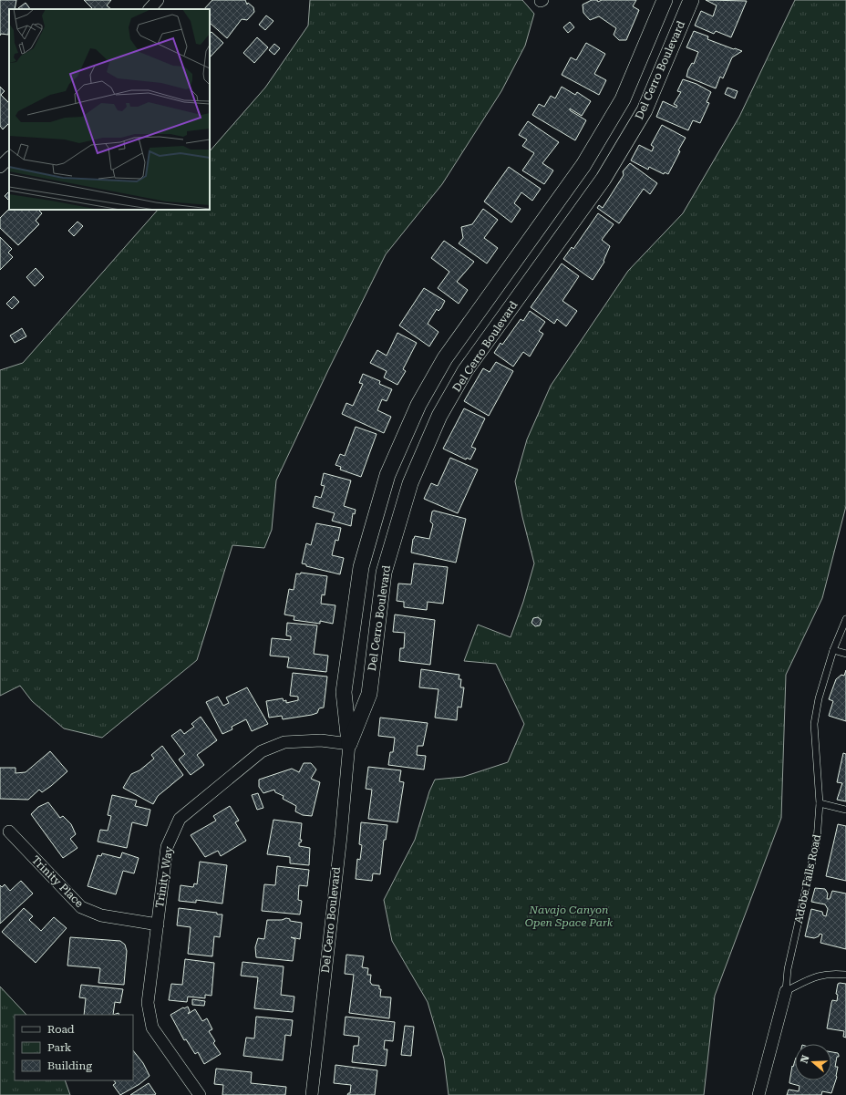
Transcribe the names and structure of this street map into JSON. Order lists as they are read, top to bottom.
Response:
{
  "streets": {
    "street": [
      "Del Cerro Boulevard",
      "Trinity Way",
      "Adobe Falls Road",
      "Trinity Place"
    ]
  },
  "crossings": [
    ["Del Cerro Boulevard", "Trinity Way"],
    ["Trinity Way", "Trinity Place"]
  ],
  "parks": ["Navajo Canyon Open Space Park"],
  "legend": ["Road", "Park", "Building"],
  "north": "left"
}
